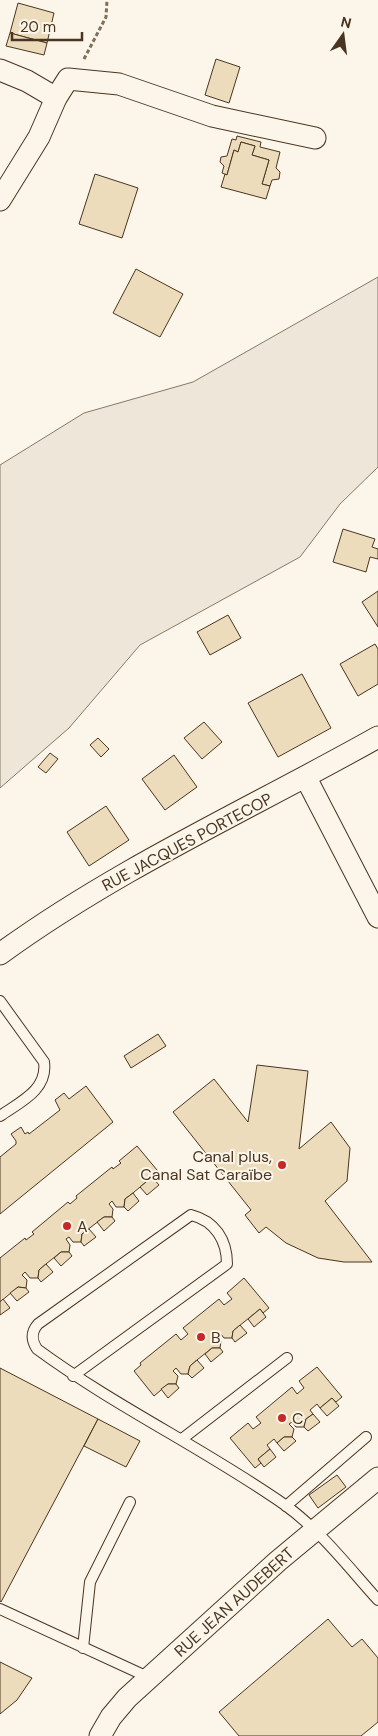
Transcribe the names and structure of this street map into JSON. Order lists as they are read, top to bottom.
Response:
{
  "streets": {
    "street": ["RUE JACQUES PORTECOP", "RUE JEAN AUDEBERT"]
  },
  "places": [
    "Canal plus, Canal Sat Caraïbe",
    "A",
    "B",
    "C"
  ],
  "scale_bar": "20 m",
  "north": "top"
}
